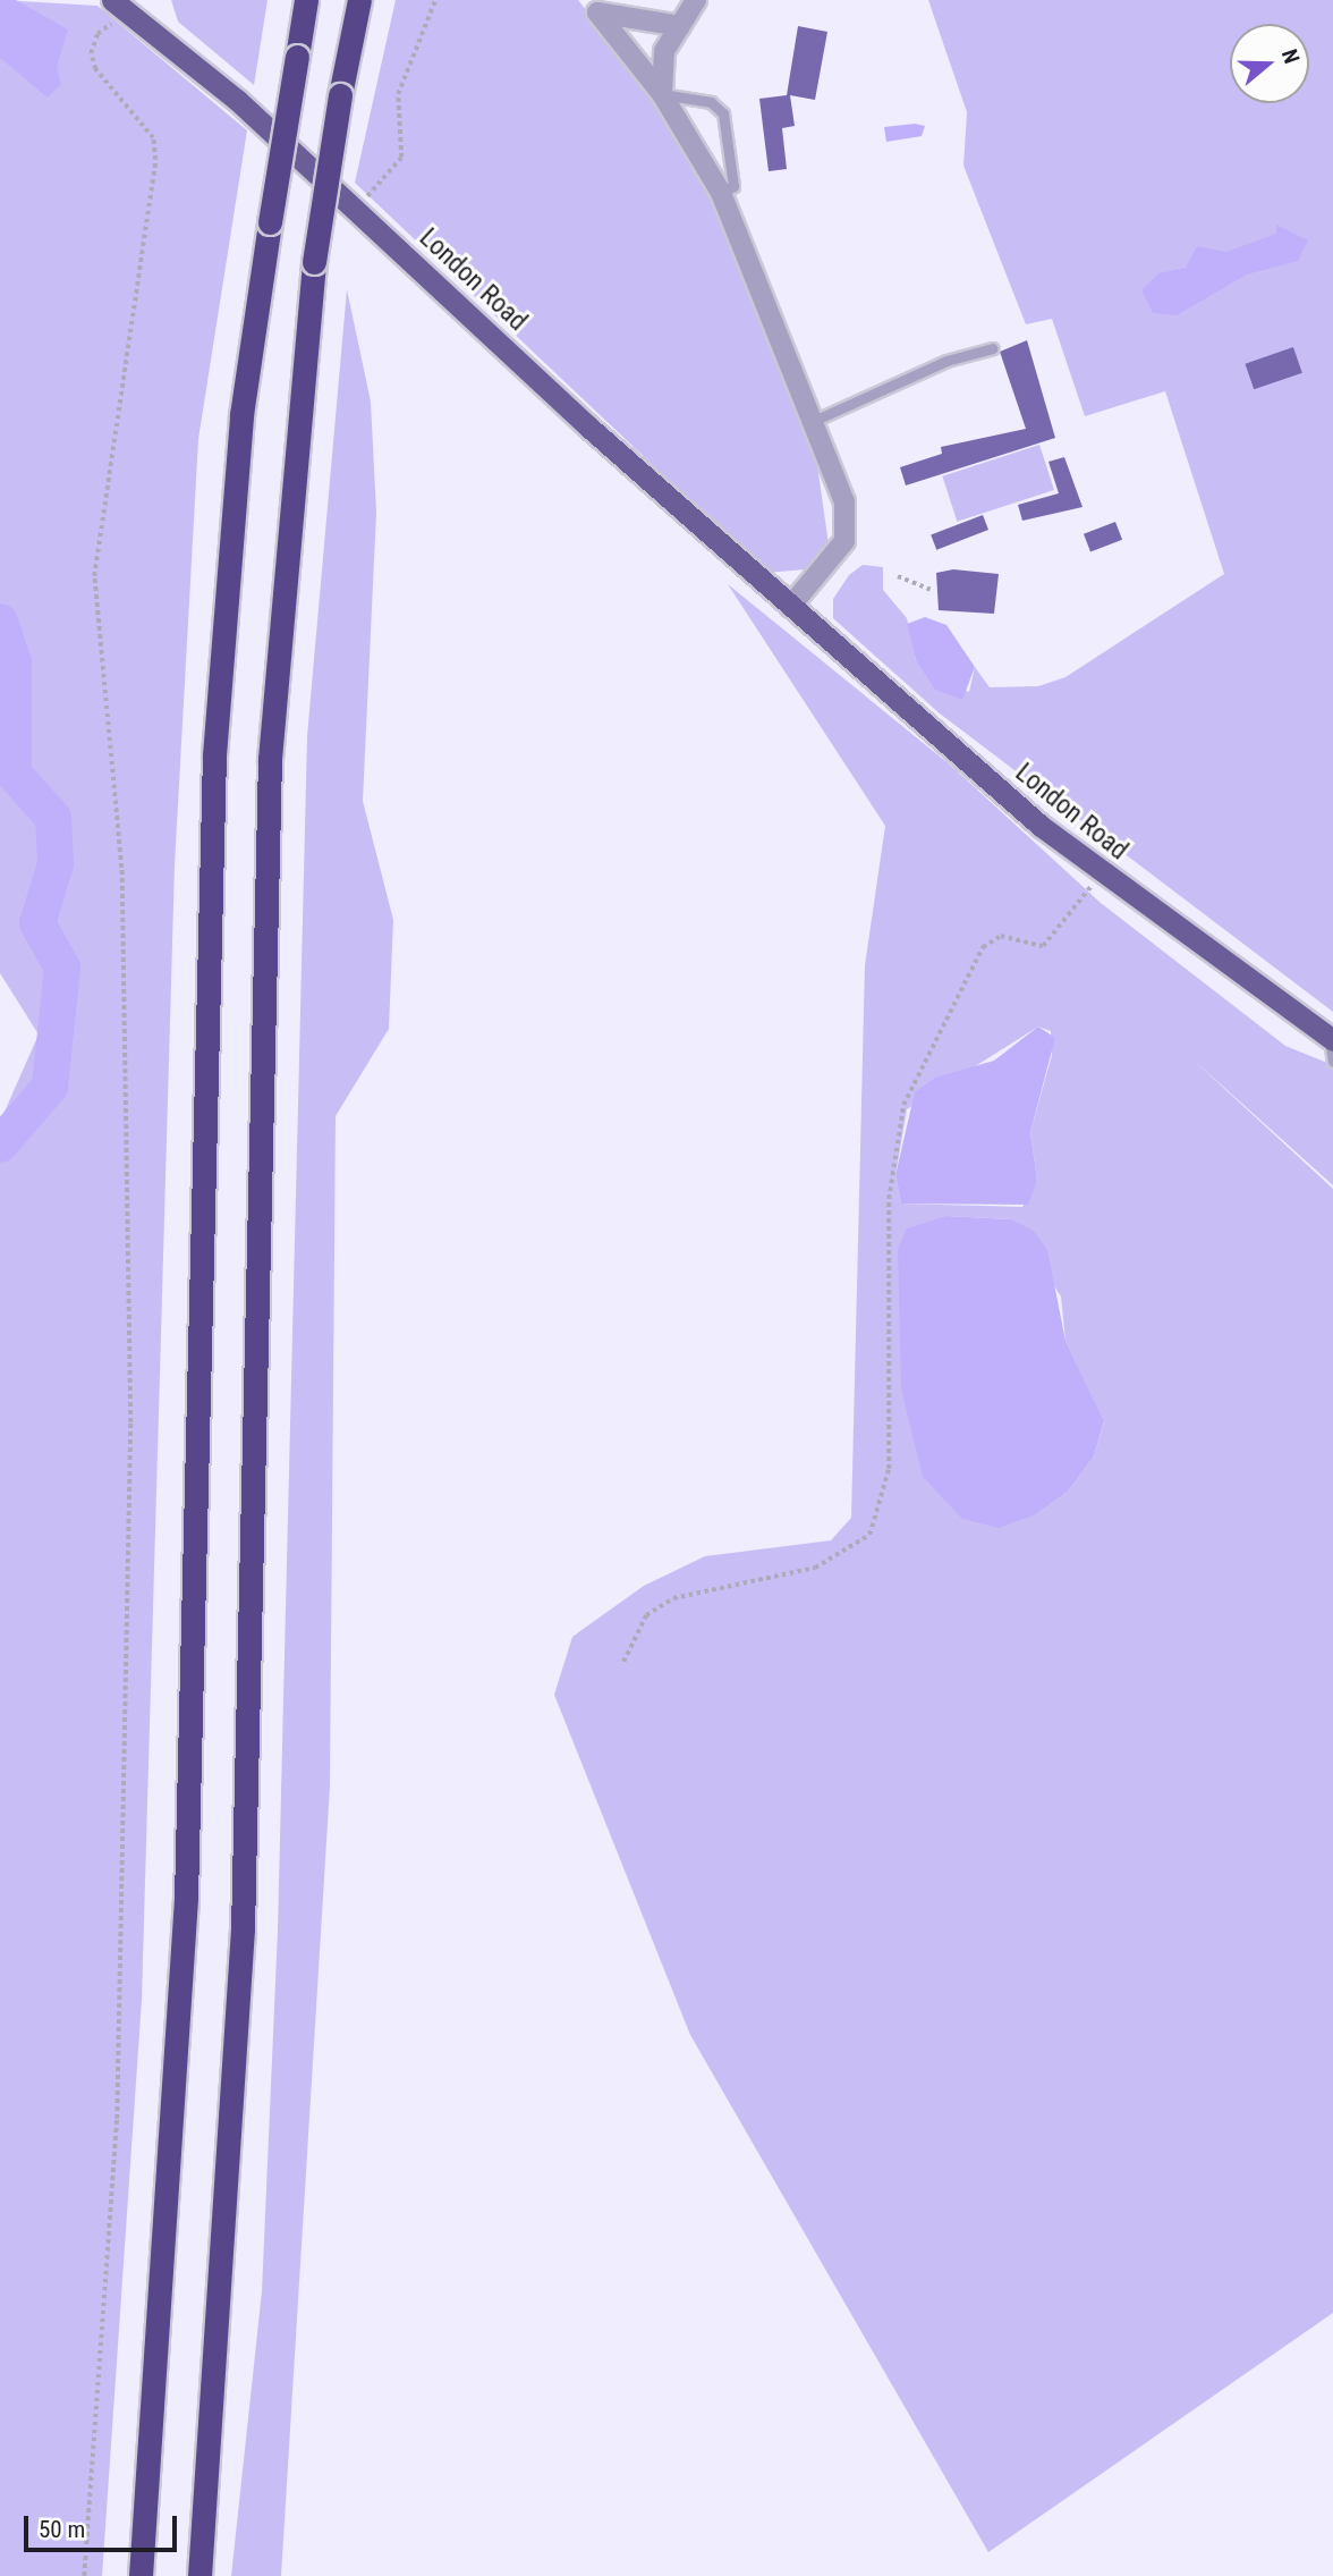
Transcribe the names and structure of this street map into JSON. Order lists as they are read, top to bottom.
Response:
{
  "streets": {
    "main road": ["London Road"]
  },
  "scale_bar": "50 m",
  "north": "right"
}
